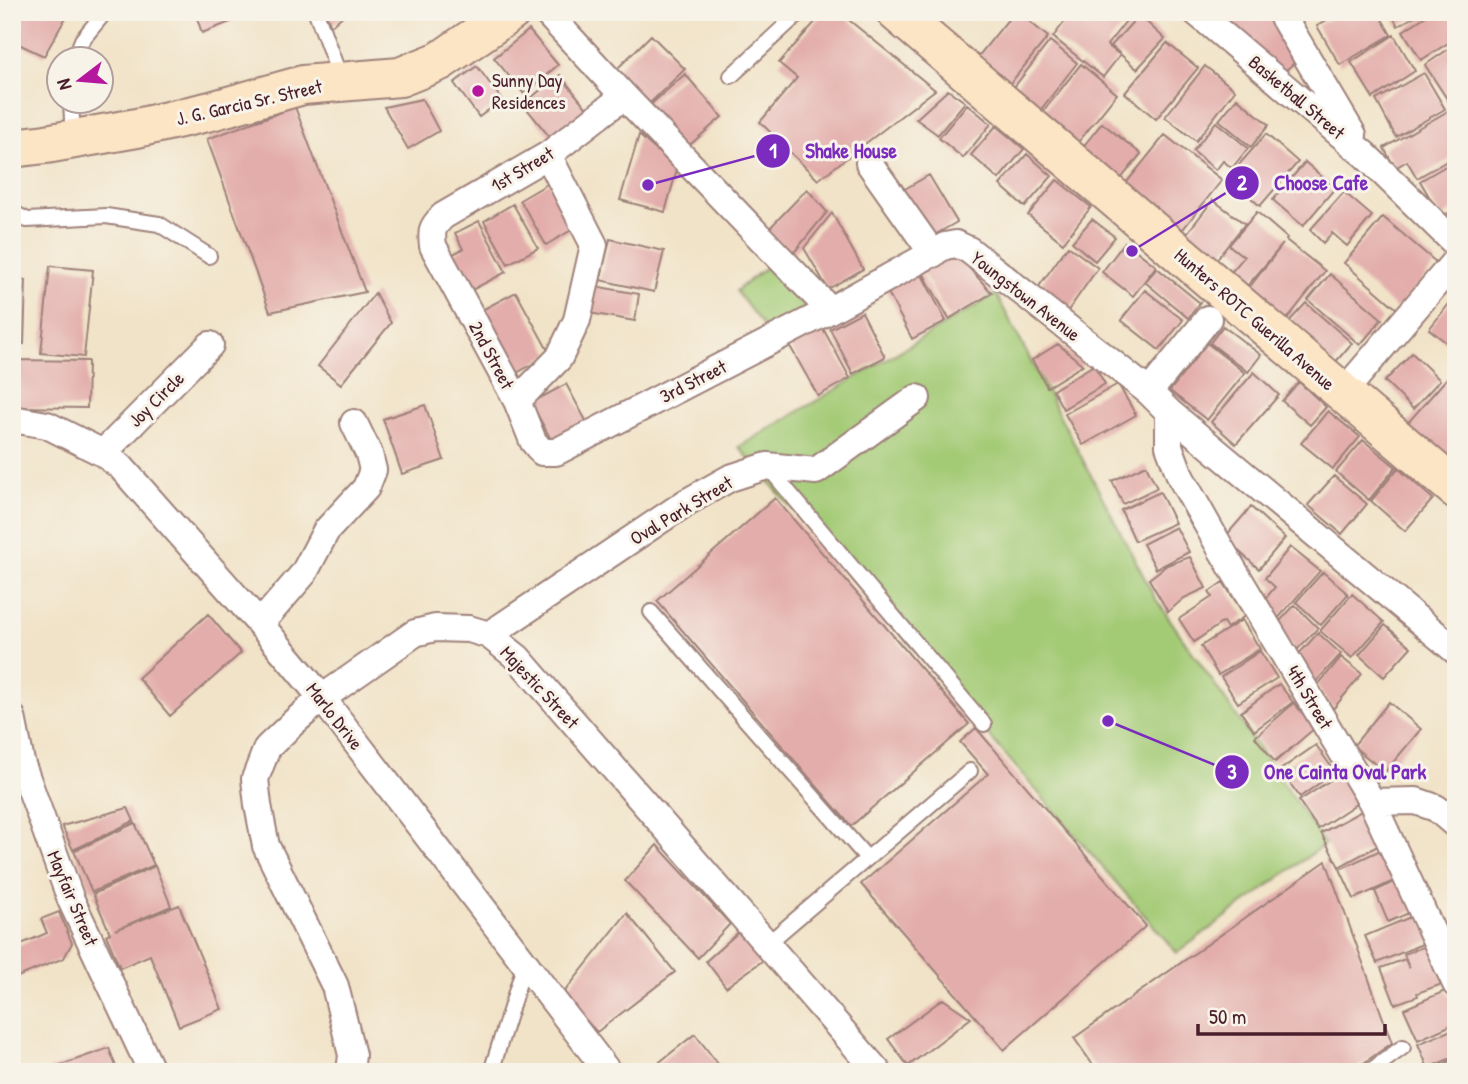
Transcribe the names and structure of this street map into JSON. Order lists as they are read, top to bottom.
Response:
{
  "streets": {
    "street": [
      "Basketball Street",
      "J. G. Garcia Sr. Street",
      "1st Street",
      "Youngstown Avenue",
      "Hunters ROTC Guerilla Avenue",
      "2nd Street",
      "3rd Street",
      "Joy Circle",
      "Oval Park Street",
      "Majestic Street",
      "4th Street",
      "Marlo Drive",
      "Mayfair Street"
    ]
  },
  "crossings": [
    ["1st Street", "2nd Street"],
    ["Youngstown Avenue", "3rd Street"],
    ["Youngstown Avenue", "4th Street"],
    ["2nd Street", "3rd Street"],
    ["Joy Circle", "Marlo Drive"],
    ["Oval Park Street", "Majestic Street"],
    ["Majestic Street", "Marlo Drive"]
  ],
  "places": [
    "Sunny Day Residences",
    "Shake House",
    "Choose Cafe",
    "One Cainta Oval Park"
  ],
  "scale_bar": "50 m",
  "north": "left"
}
